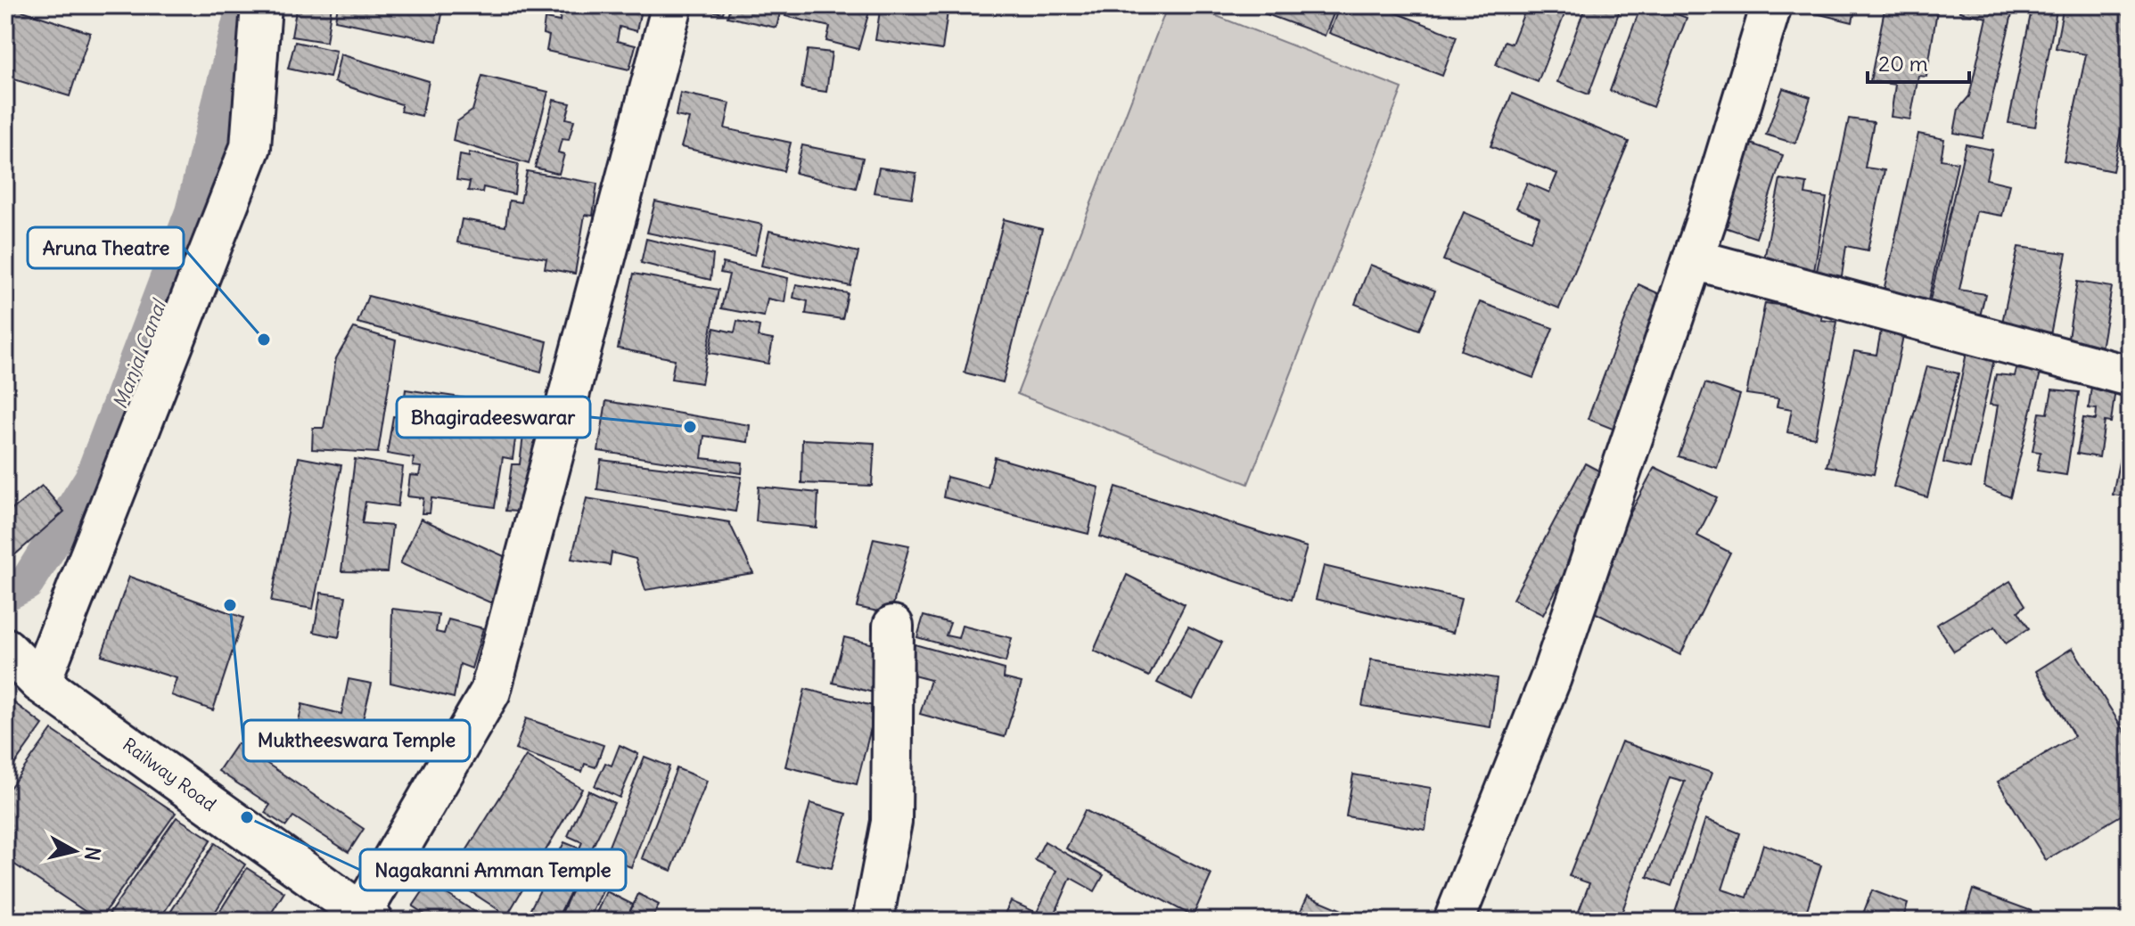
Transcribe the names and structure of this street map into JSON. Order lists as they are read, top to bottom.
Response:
{
  "streets": {
    "street": ["Railway Road"]
  },
  "water": ["Manjal Canal"],
  "places": [
    "Aruna Theatre",
    "Bhagiradeeswarar",
    "Muktheeswara Temple",
    "Nagakanni Amman Temple"
  ],
  "scale_bar": "20 m",
  "north": "right"
}
